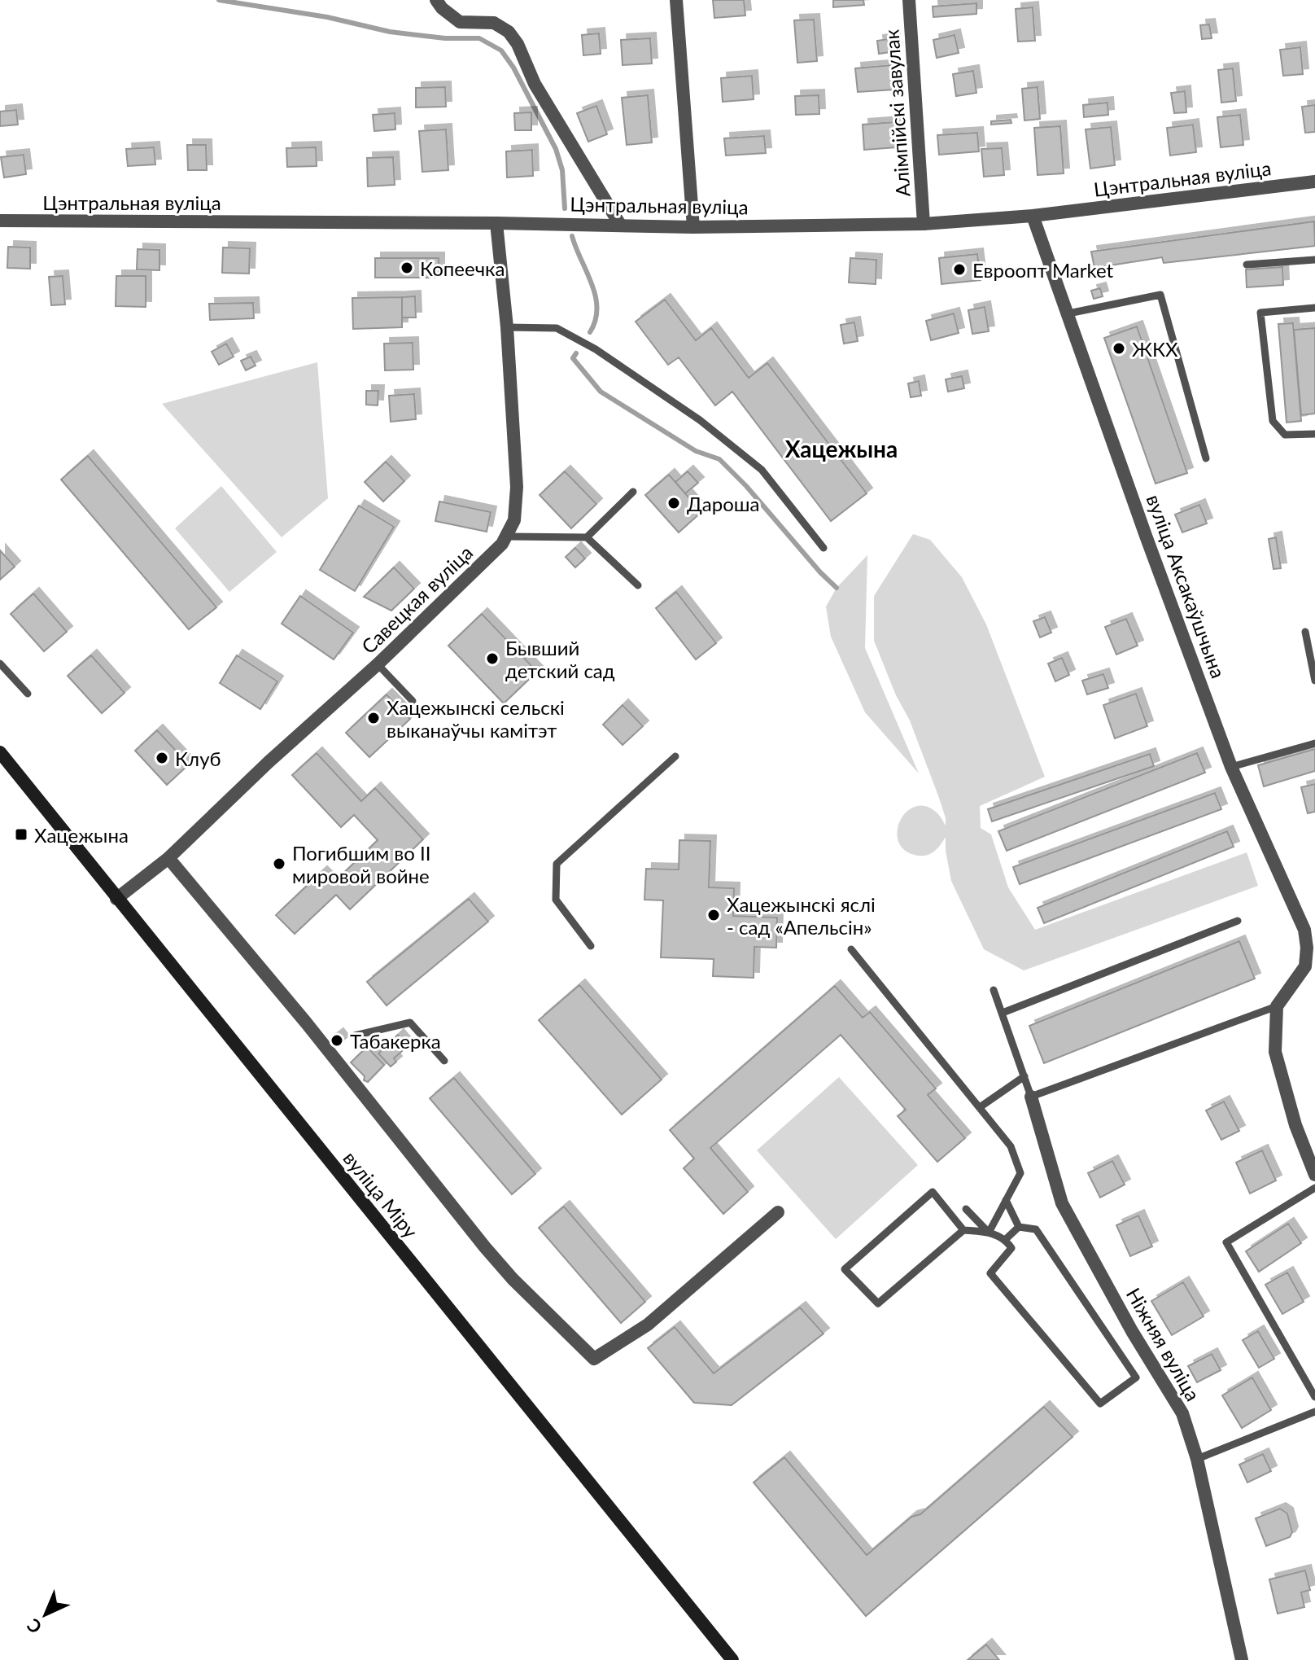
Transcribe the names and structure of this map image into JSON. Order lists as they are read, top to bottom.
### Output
{
  "streets": {
    "main road": ["вуліца Міру"],
    "street": [
      "Алімпійскі завулак",
      "Цэнтральная вуліца",
      "вуліца Аксакаўшчына",
      "Савецкая вуліца",
      "Ніжняя вуліца"
    ]
  },
  "crossings": [
    ["Алімпійскі завулак", "Цэнтральная вуліца"],
    ["Цэнтральная вуліца", "вуліца Аксакаўшчына"],
    ["Цэнтральная вуліца", "Савецкая вуліца"],
    ["Савецкая вуліца", "вуліца Міру"]
  ],
  "districts": ["Хацежына"],
  "places": {
    "other": [
      "Копеечка",
      "Евроопт Market",
      "ЖКХ",
      "Дароша",
      "Бывший детский сад",
      "Хацежынскі сельскі выканаўчы камітэт",
      "Клуб",
      "Погибшим во II мировой войне",
      "Хацежынскі яслі - сад «Апельсін»",
      "Табакерка"
    ],
    "transit": ["Хацежына"]
  },
  "north": "bottom left"
}
